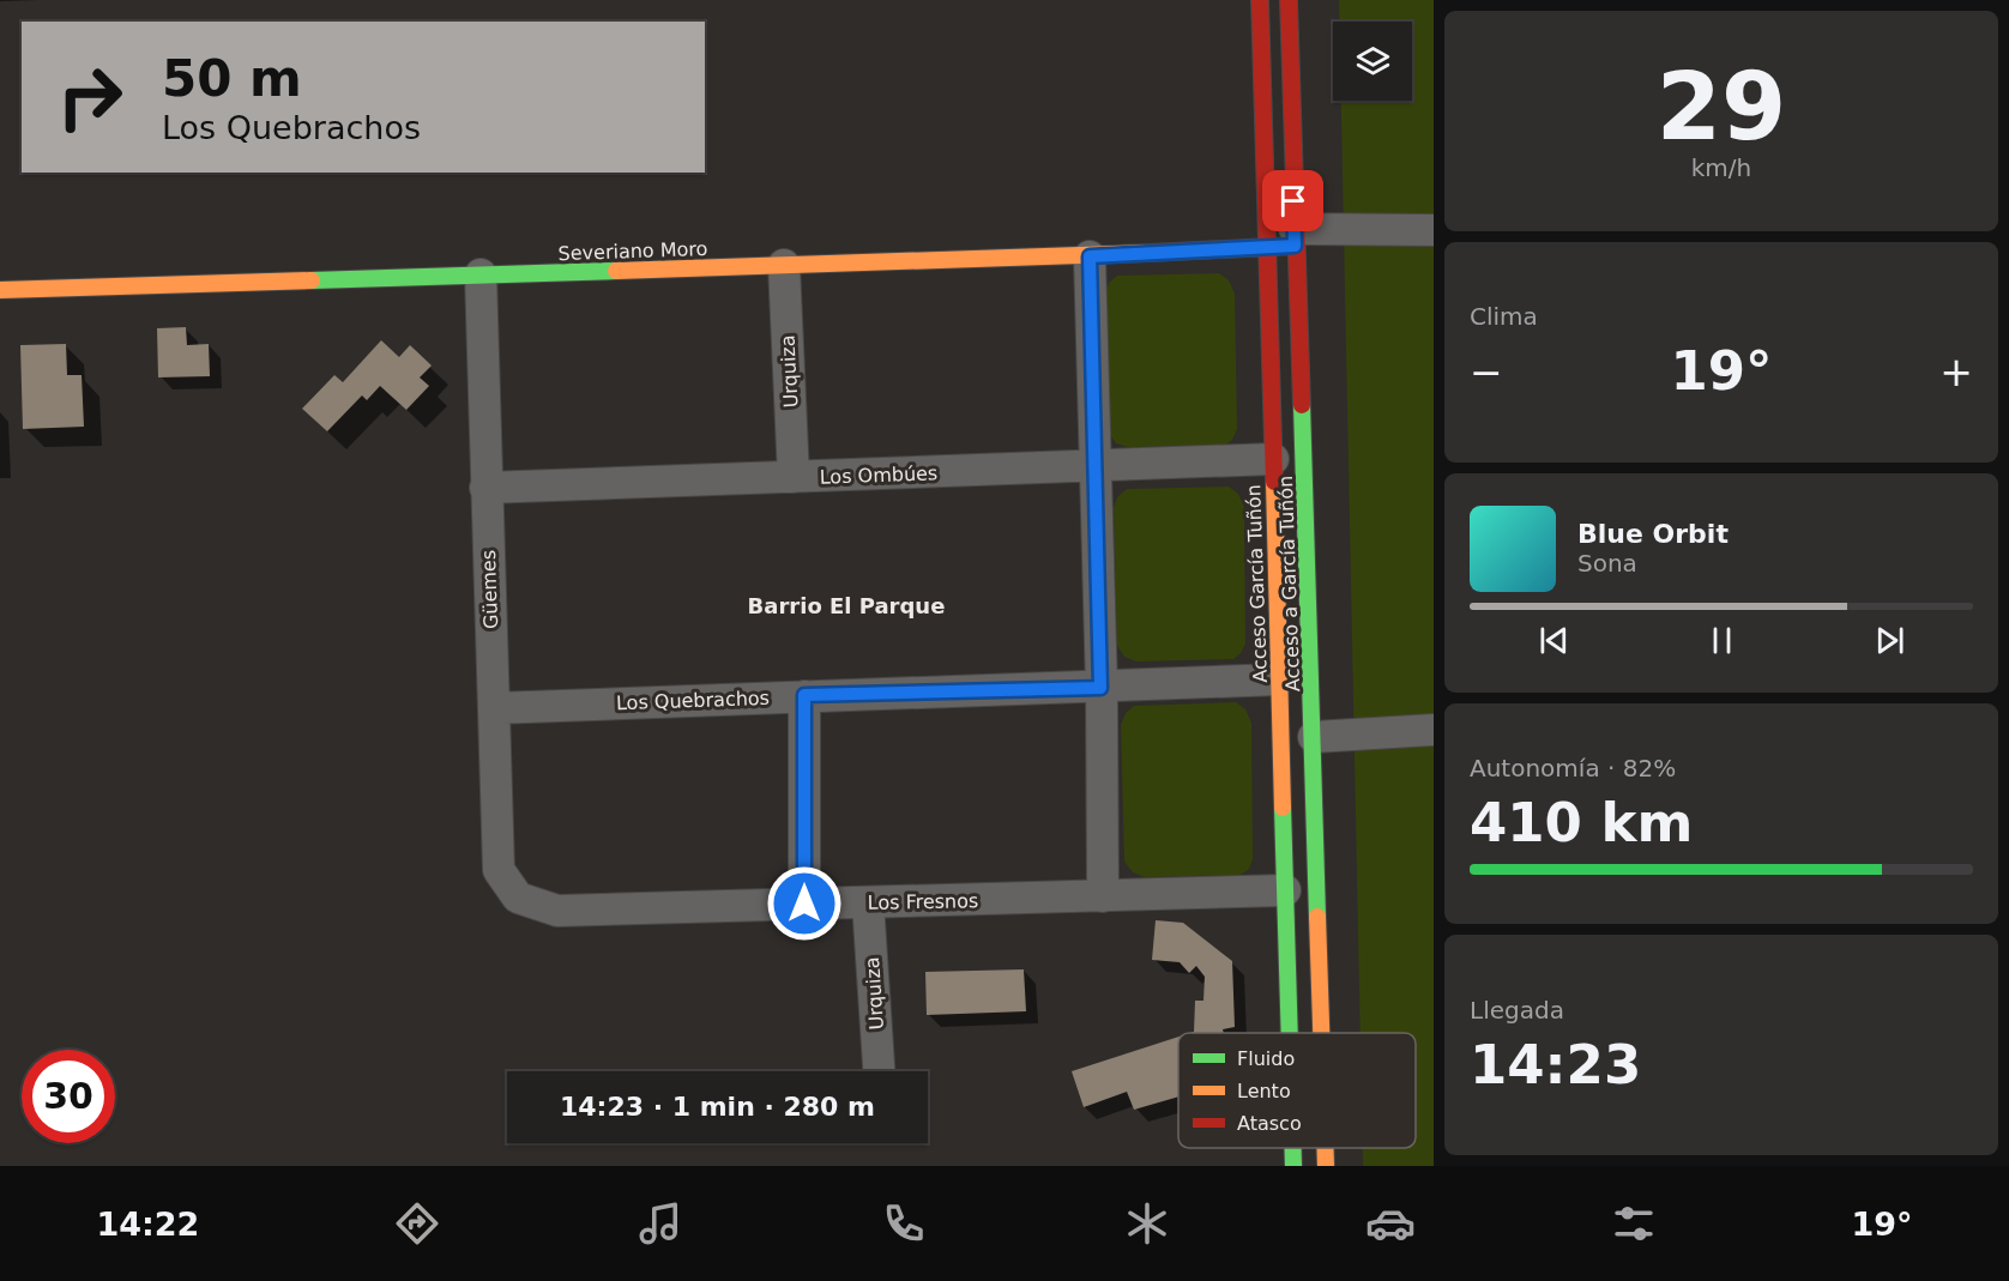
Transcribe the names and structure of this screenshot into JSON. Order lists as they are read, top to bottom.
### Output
{
  "streets": {
    "main road": ["Severiano Moro", "Acceso García Tuñón", "Acceso a García Tuñón"],
    "street": [
      "Urquiza",
      "Los Ombúes",
      "Güemes",
      "Los Quebrachos",
      "Los Fresnos"
    ]
  },
  "crossings": [
    ["Severiano Moro", "Urquiza"],
    ["Severiano Moro", "Acceso García Tuñón"],
    ["Severiano Moro", "Acceso a García Tuñón"],
    ["Severiano Moro", "Güemes"],
    ["Urquiza", "Los Ombúes"],
    ["Urquiza", "Los Fresnos"],
    ["Los Ombúes", "Acceso García Tuñón"],
    ["Los Ombúes", "Güemes"],
    ["Acceso García Tuñón", "Los Quebrachos"],
    ["Acceso García Tuñón", "Los Fresnos"],
    ["Güemes", "Los Quebrachos"],
    ["Güemes", "Los Fresnos"]
  ],
  "districts": ["Barrio El Parque"],
  "legend": ["Fluido", "Lento", "Atasco"],
  "page": {
    "tile": [
      ["29", "km/h"],
      "Clima",
      ["Autonomía · 82%", "410 km"],
      ["Llegada", "14:23"]
    ],
    "turn": ["50 m", "Los Quebrachos"],
    "heat": ["−", "19°", "+"],
    "song": ["Blue Orbit", "Sona"],
    "limit": "30",
    "trip": "14:23 · 1 min · 280 m",
    "tabs": ["14:22", "19°"]
  }
}
